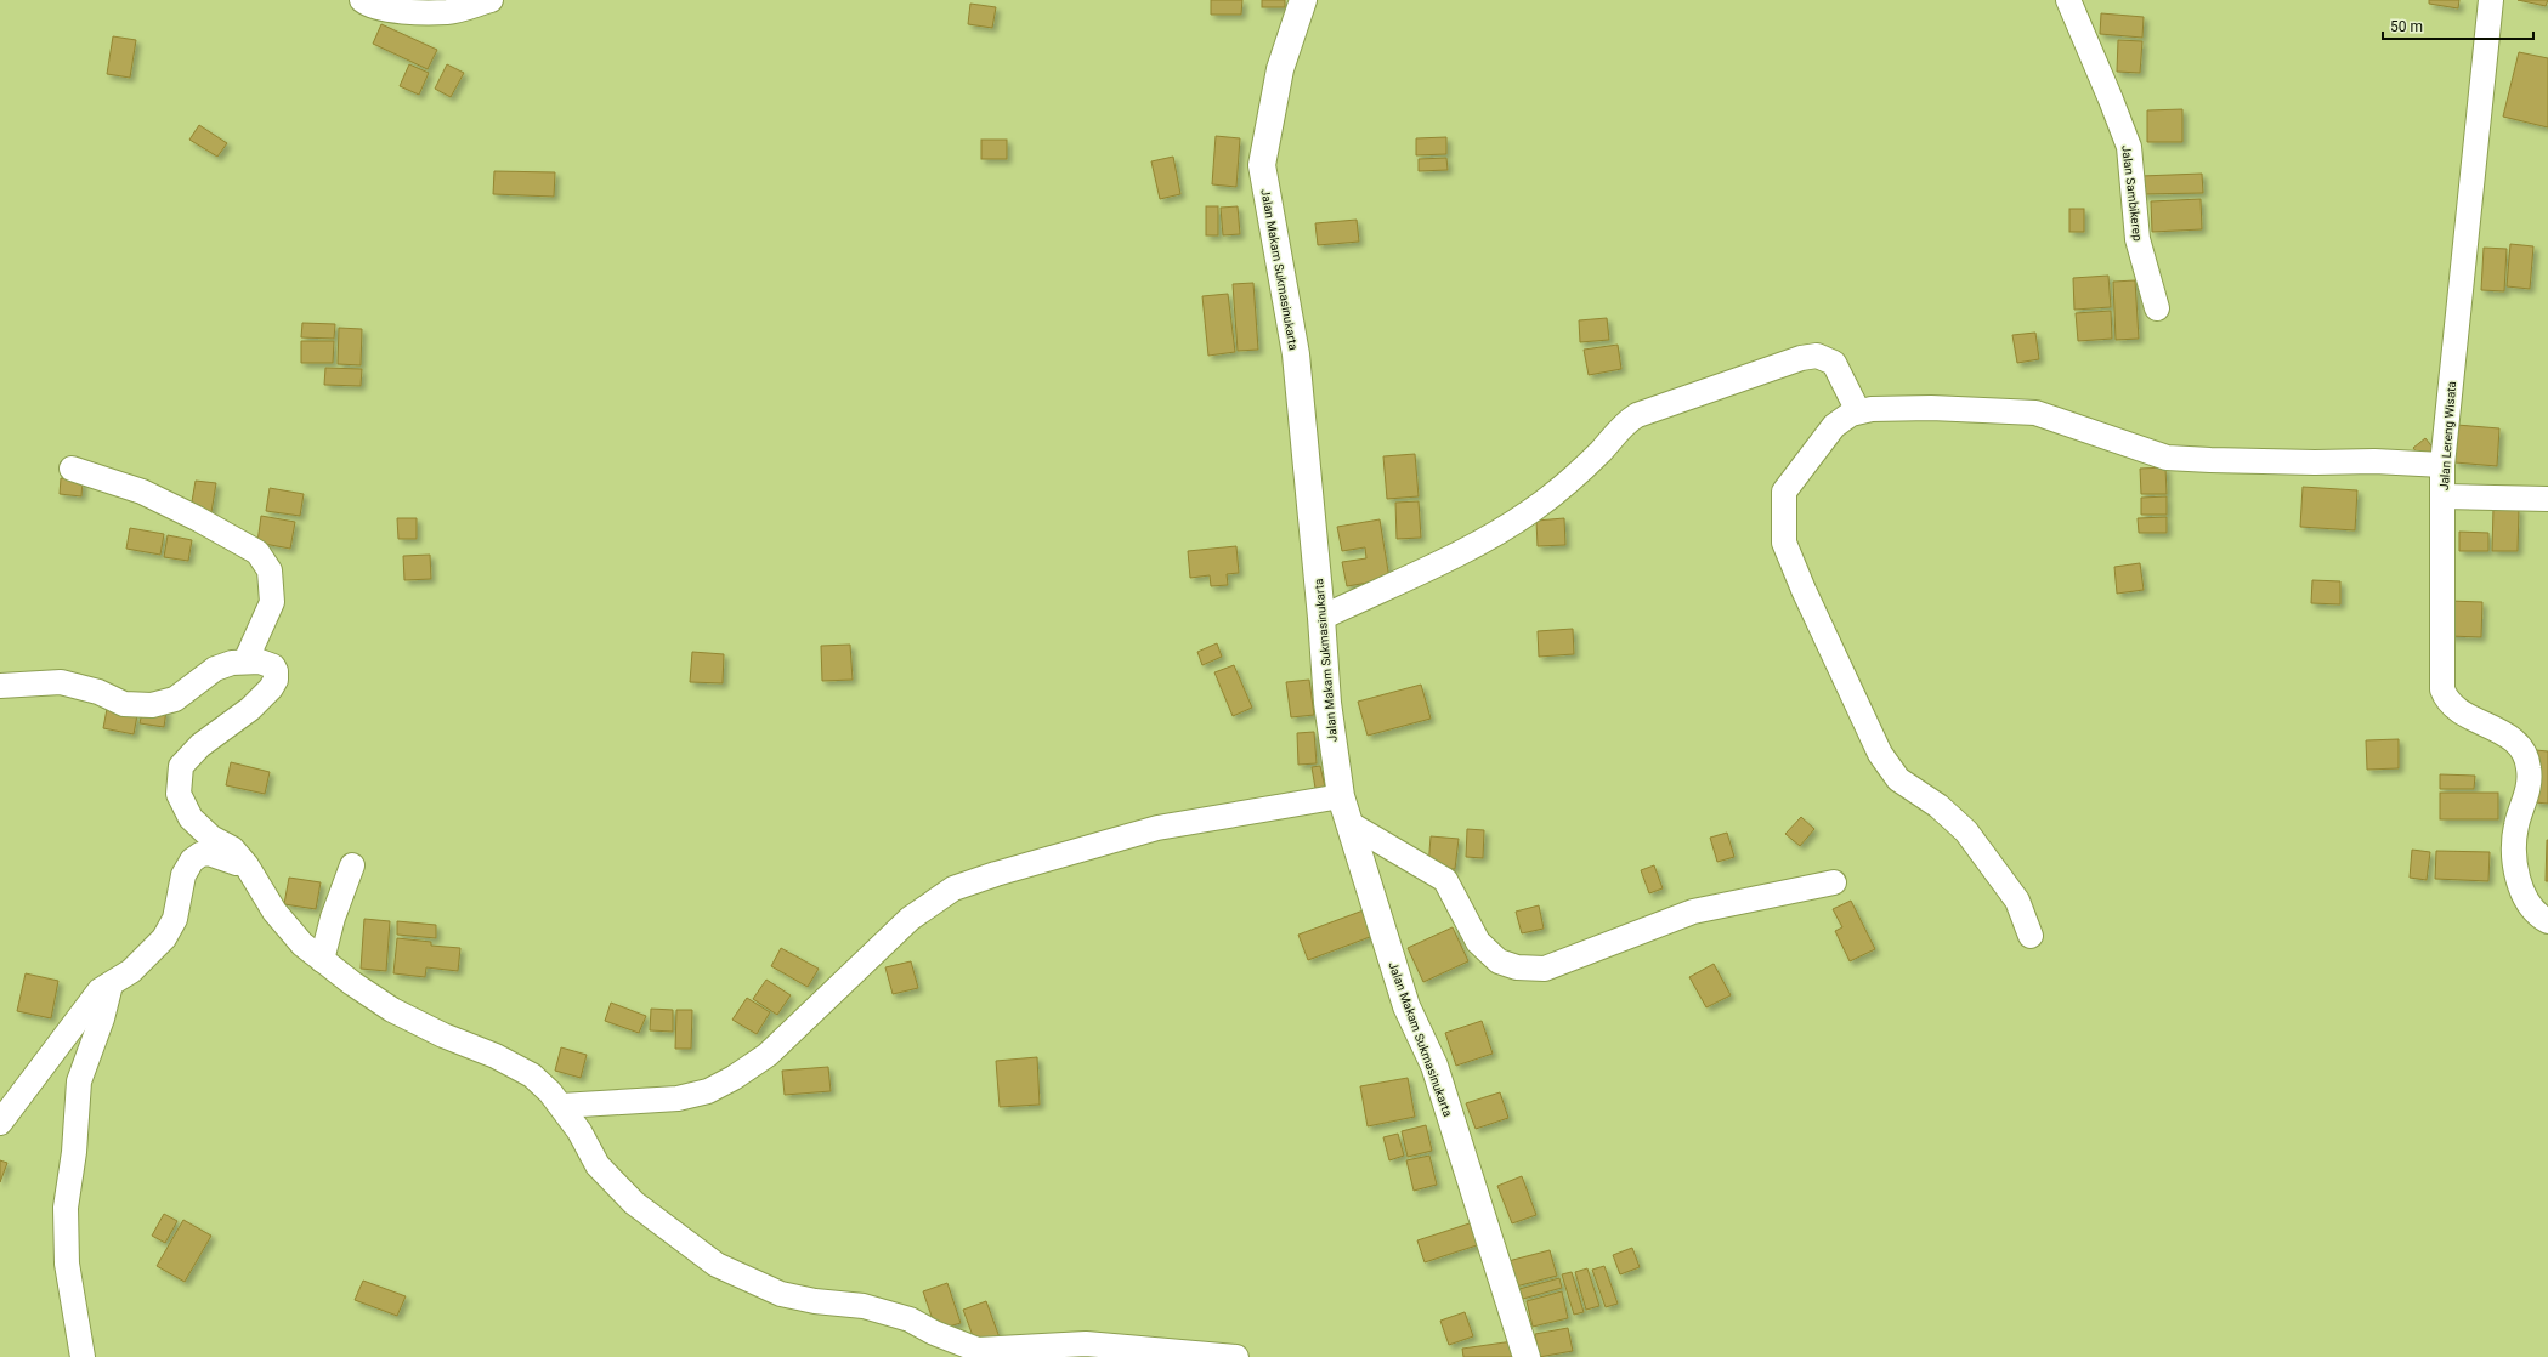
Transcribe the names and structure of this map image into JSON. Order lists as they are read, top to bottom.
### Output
{
  "streets": {
    "street": ["Jalan Sambikerep", "Jalan Makam Sukmasinukarta", "Jalan Lereng Wisata"]
  },
  "scale_bar": "50 m"
}
